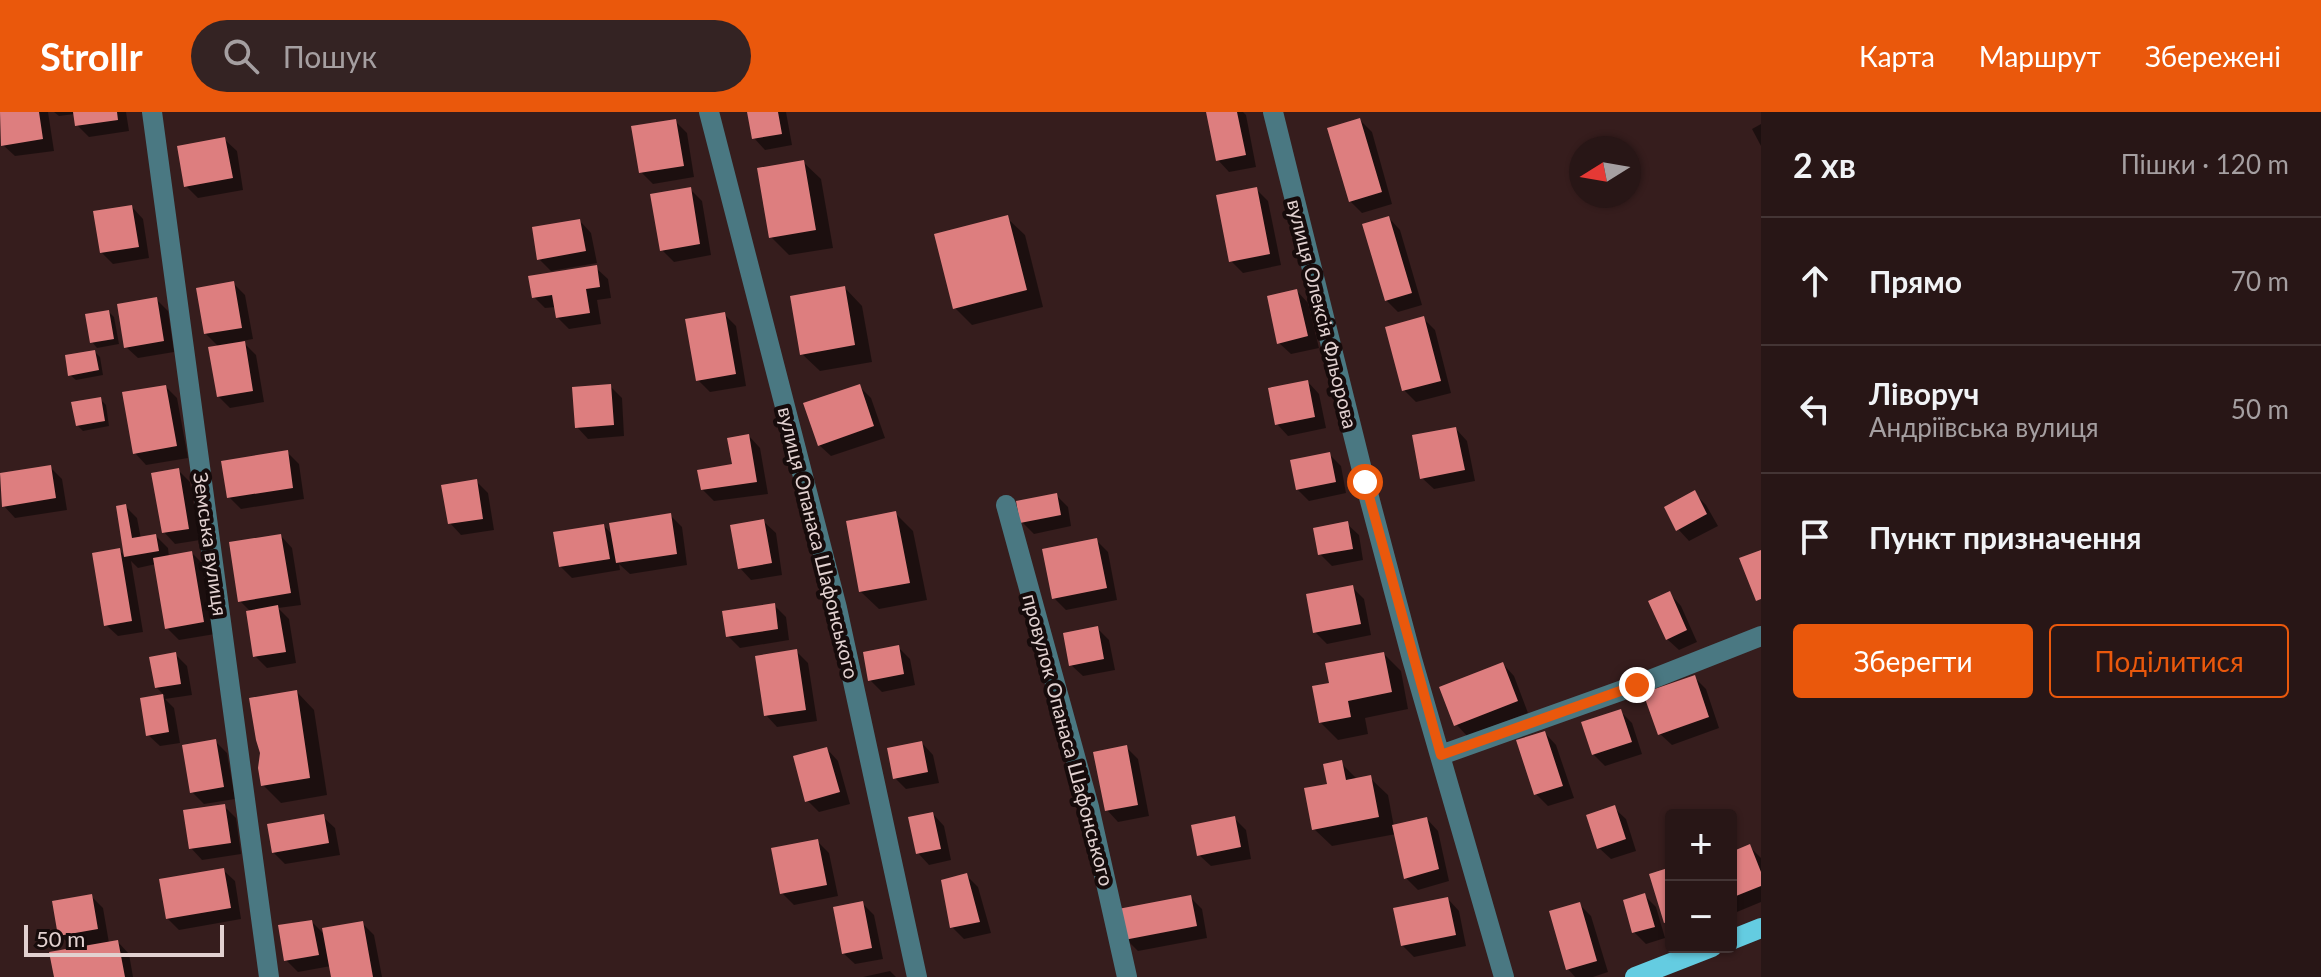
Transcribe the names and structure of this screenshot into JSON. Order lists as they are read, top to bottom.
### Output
{
  "streets": {
    "street": [
      "вулиця Олексія Фльорова",
      "вулиця Опанаса Шафонського",
      "Земська вулиця",
      "провулок Опанаса Шафонського"
    ]
  },
  "scale_bar": "50 m",
  "north": "left",
  "page": {
    "header": "Strollr",
    "search": "Пошук",
    "nav": ["Карта", "Маршрут", "Збережені"],
    "heading": ["2 хв", "Пішки · 120 m"],
    "list": [
      ["Прямо", "70 m"],
      ["Ліворуч", "Андріївська вулиця", "50 m"],
      "Пункт призначення"
    ],
    "buttons": ["Зберегти", "Поділитися"],
    "map_buttons": ["+", "−"],
    "scale": "50 m"
  }
}
